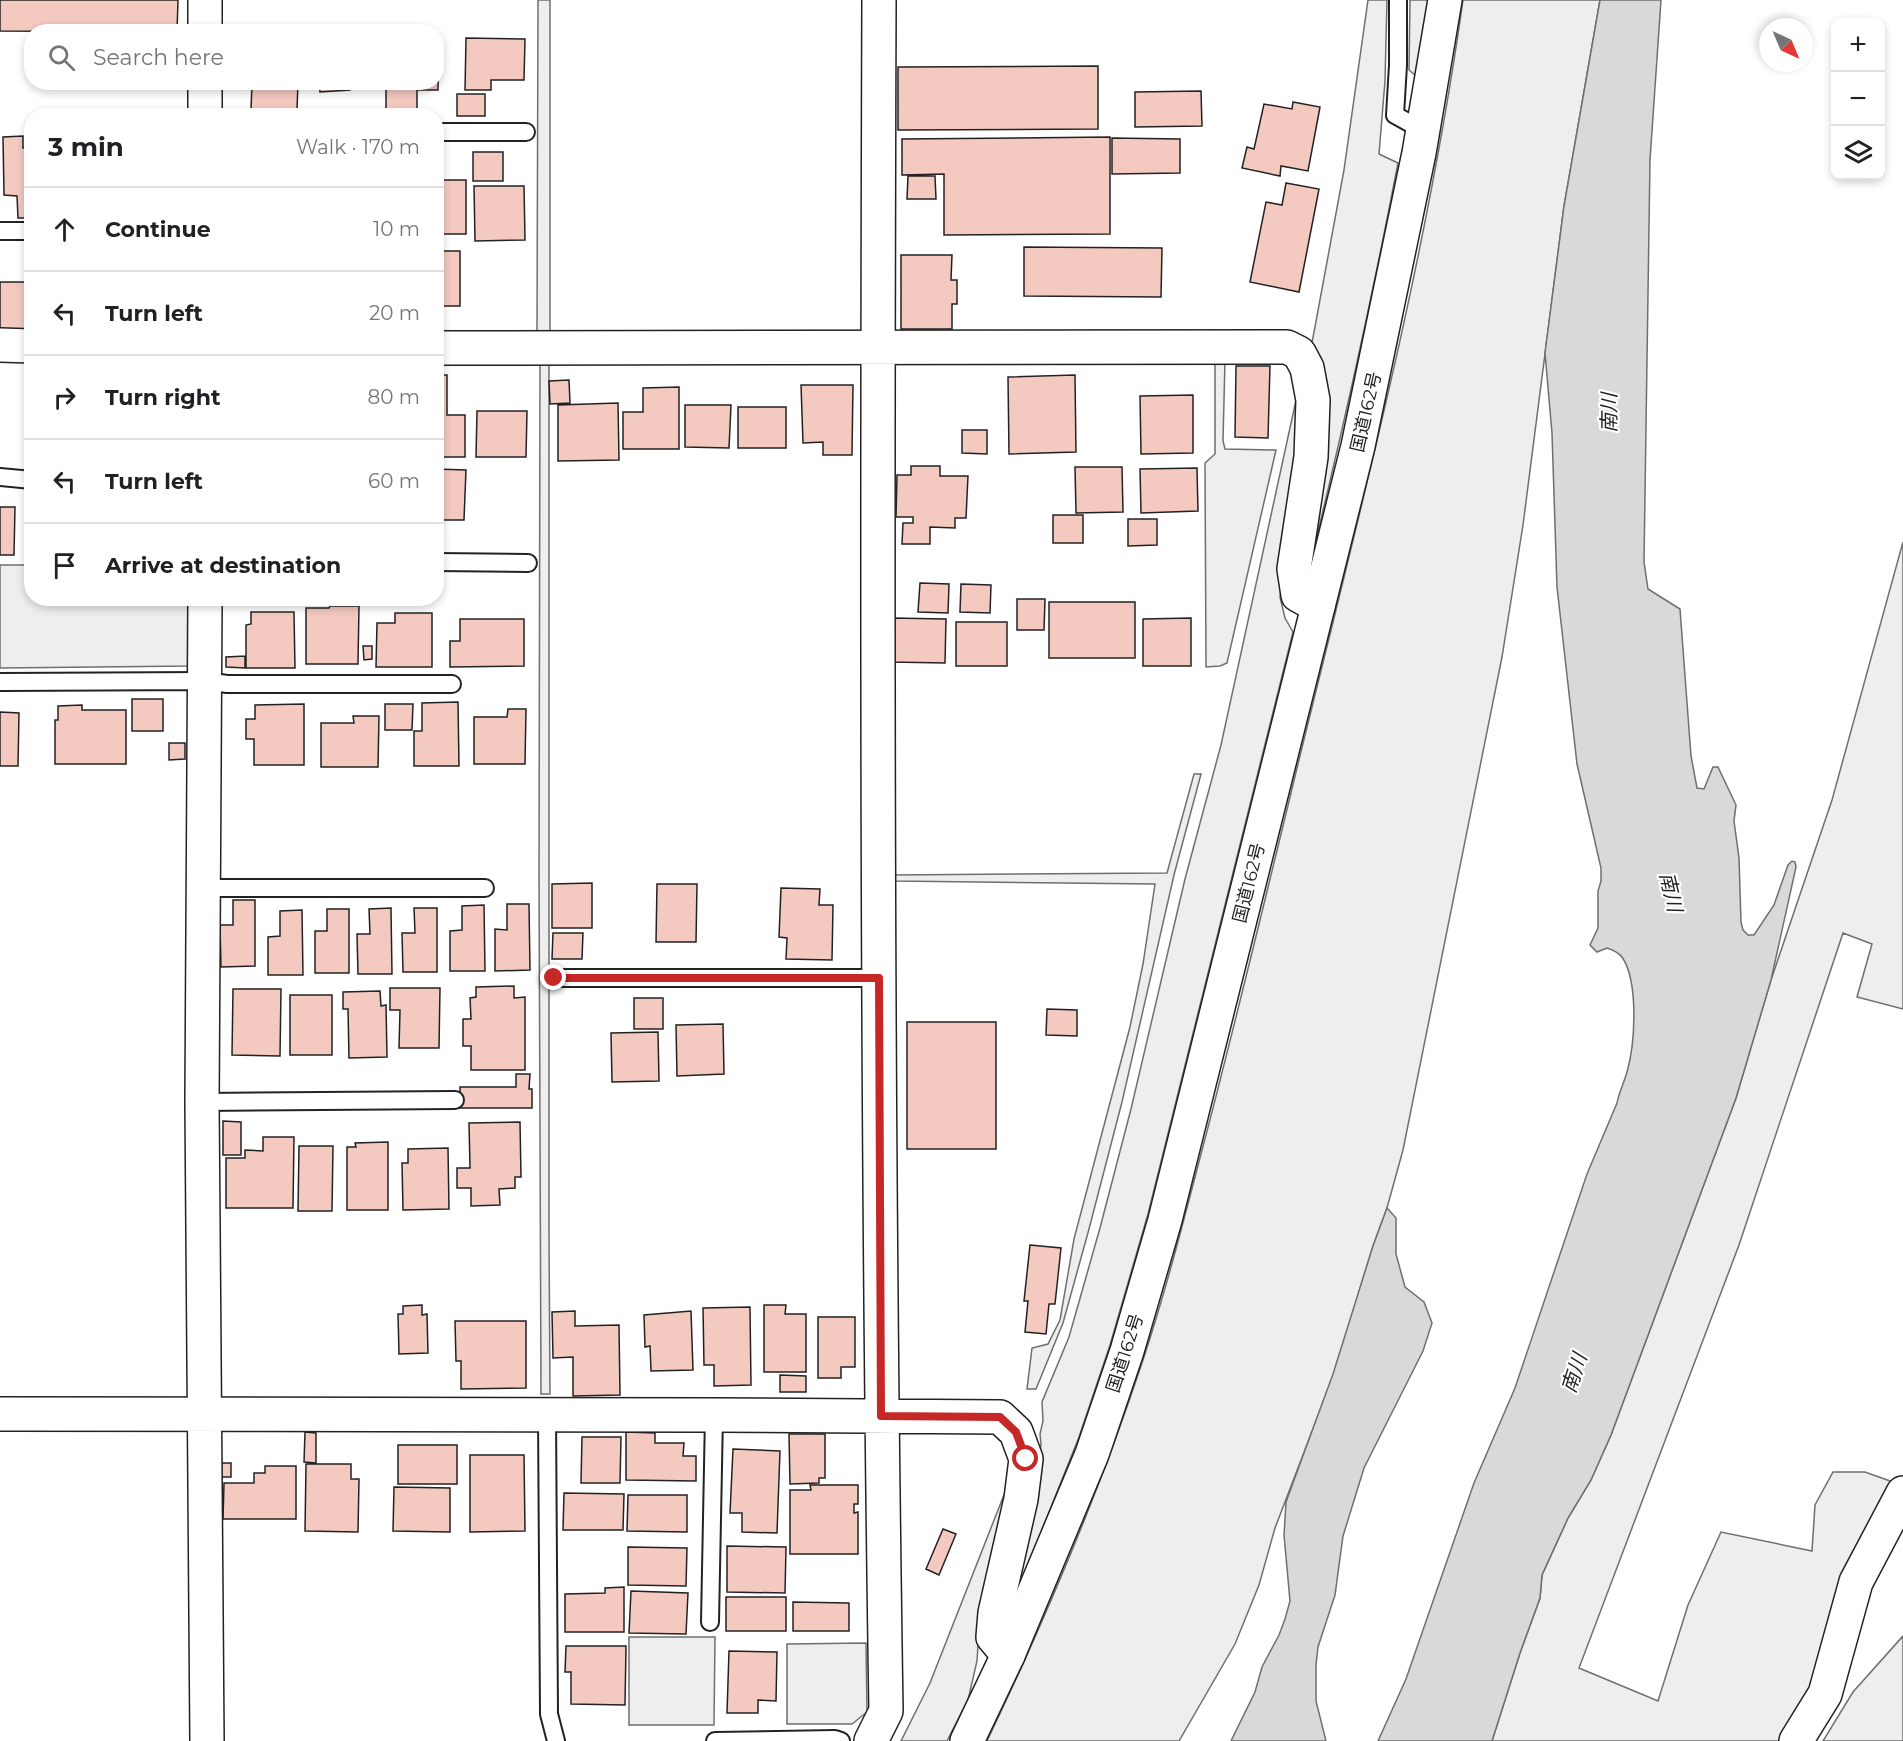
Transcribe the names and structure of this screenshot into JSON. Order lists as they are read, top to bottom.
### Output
{
  "streets": {
    "main road": ["国道162号"]
  },
  "water": ["南川"],
  "north": "bottom right",
  "page": {
    "map_buttons": ["+", "−"],
    "search": "Search here",
    "heading": ["3 min", "Walk · 170 m"],
    "list": [
      ["Continue", "10 m"],
      ["Turn left", "20 m"],
      ["Turn right", "80 m"],
      ["Turn left", "60 m"],
      "Arrive at destination"
    ]
  }
}
